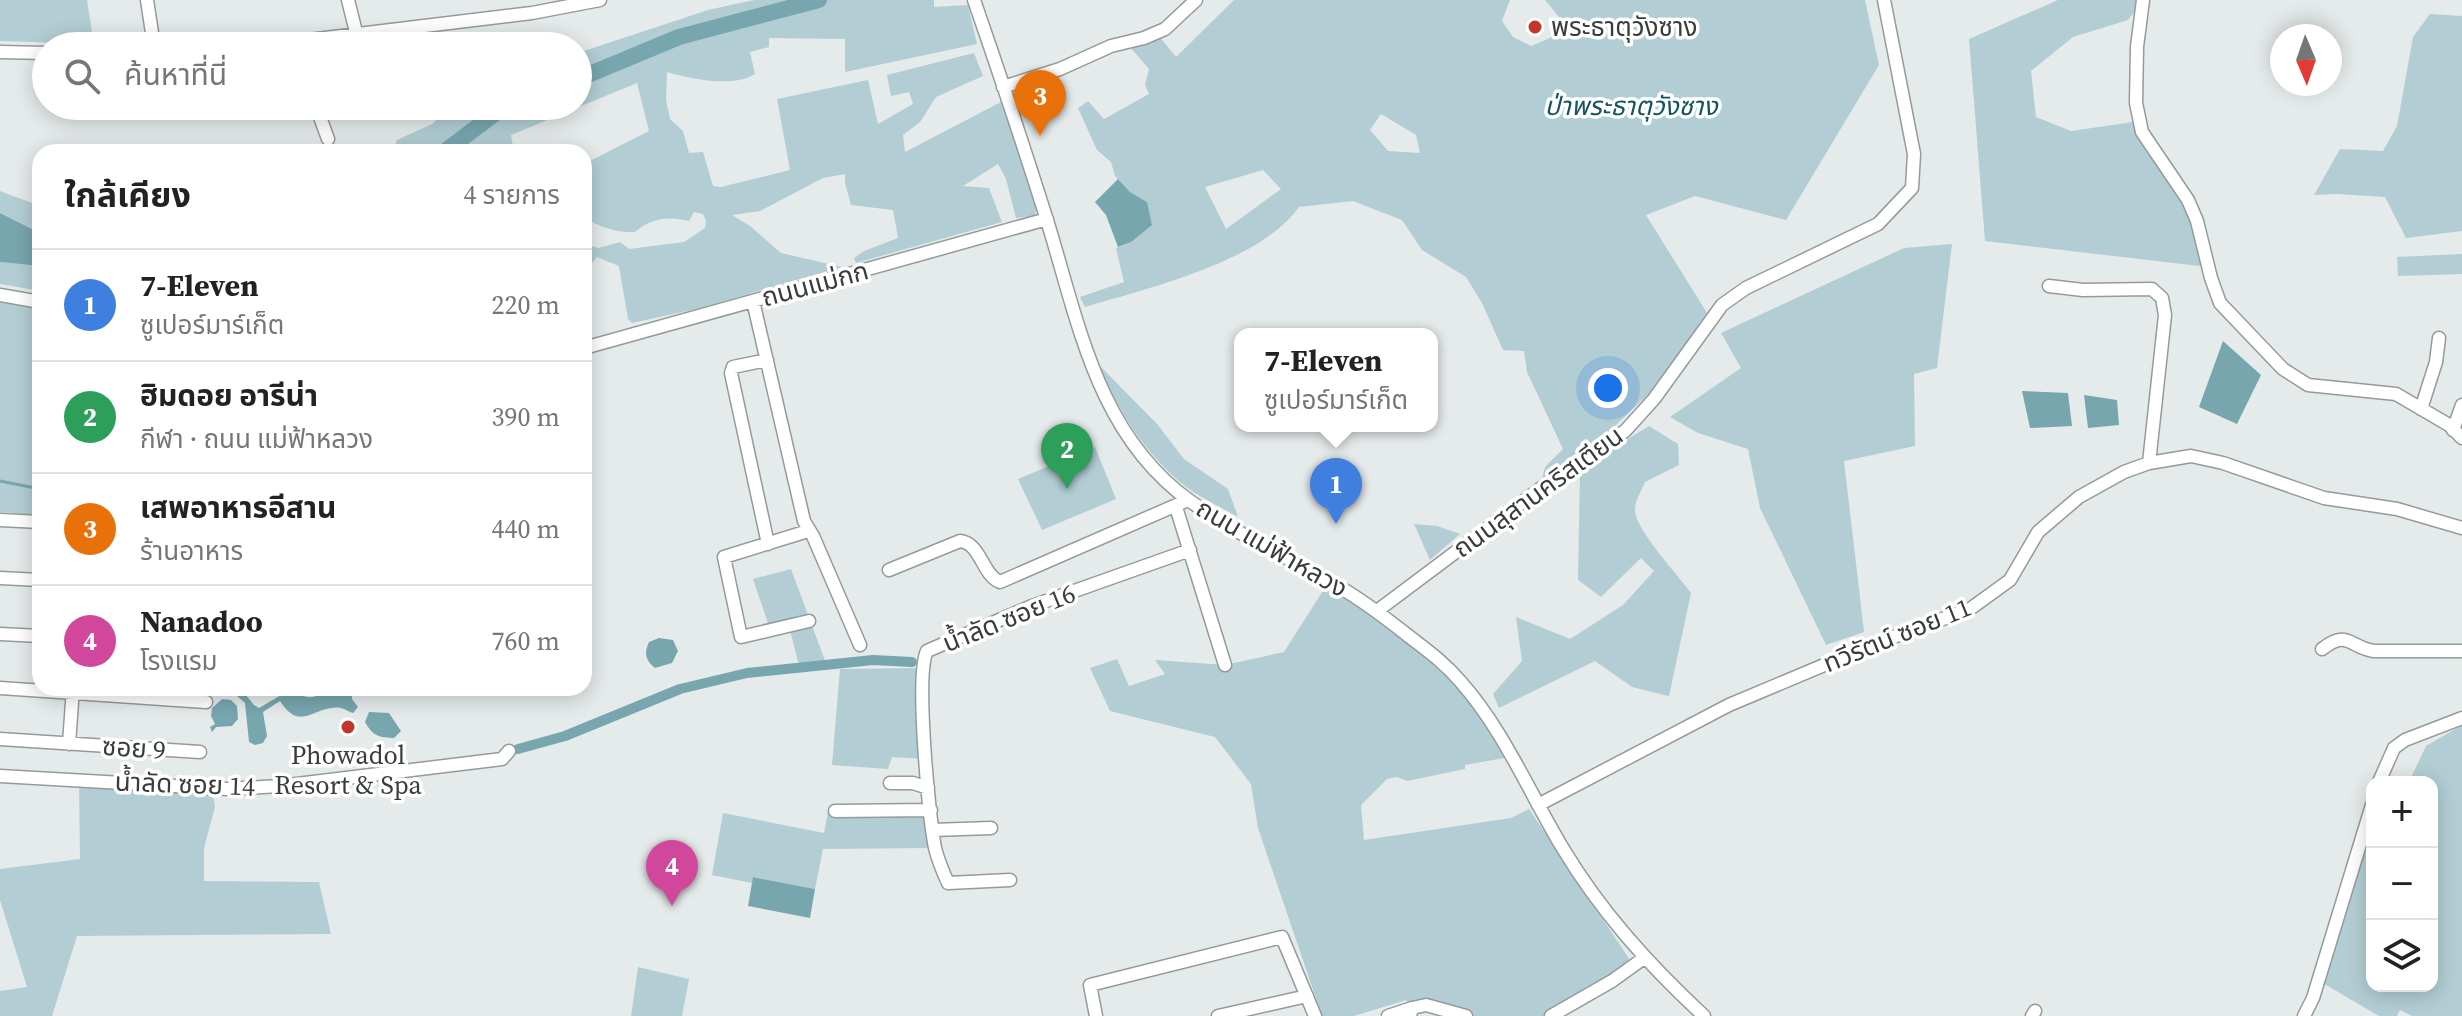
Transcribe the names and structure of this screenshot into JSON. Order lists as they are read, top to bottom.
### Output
{
  "streets": {
    "street": [
      "ถนนแม่กก",
      "ถนนสุสานคริสเตียน",
      "ถนน แม่ฟ้าหลวง",
      "น้ำลัด ซอย 16",
      "ทวีรัตน์ ซอย 11",
      "ซอย 9",
      "น้ำลัด ซอย 14"
    ]
  },
  "crossings": [
    ["ถนนแม่กก", "ถนน แม่ฟ้าหลวง"],
    ["ถนนสุสานคริสเตียน", "ถนน แม่ฟ้าหลวง"],
    ["ถนน แม่ฟ้าหลวง", "ทวีรัตน์ ซอย 11"]
  ],
  "parks": ["ป่าพระธาตุวังซาง"],
  "places": ["พระธาตุวังซาง", "Phowadol Resort & Spa"],
  "north": "bottom",
  "page": {
    "search": "ค้นหาที่นี่",
    "pins": [
      "3",
      "2",
      "1",
      "4"
    ],
    "heading": ["ใกล้เคียง", "4 รายการ"],
    "list": [
      {
        "mark": "1",
        "name": "7-Eleven",
        "note": "ซูเปอร์มาร์เก็ต",
        "value": "220 m"
      },
      {
        "mark": "2",
        "name": "ฮิมดอย อารีน่า",
        "note": "กีฬา · ถนน แม่ฟ้าหลวง",
        "value": "390 m"
      },
      {
        "mark": "3",
        "name": "เสพอาหารอีสาน",
        "note": "ร้านอาหาร",
        "value": "440 m"
      },
      {
        "mark": "4",
        "name": "Nanadoo",
        "note": "โรงแรม",
        "value": "760 m"
      }
    ],
    "popup": ["7-Eleven", "ซูเปอร์มาร์เก็ต"],
    "map_buttons": ["+", "−"]
  }
}
